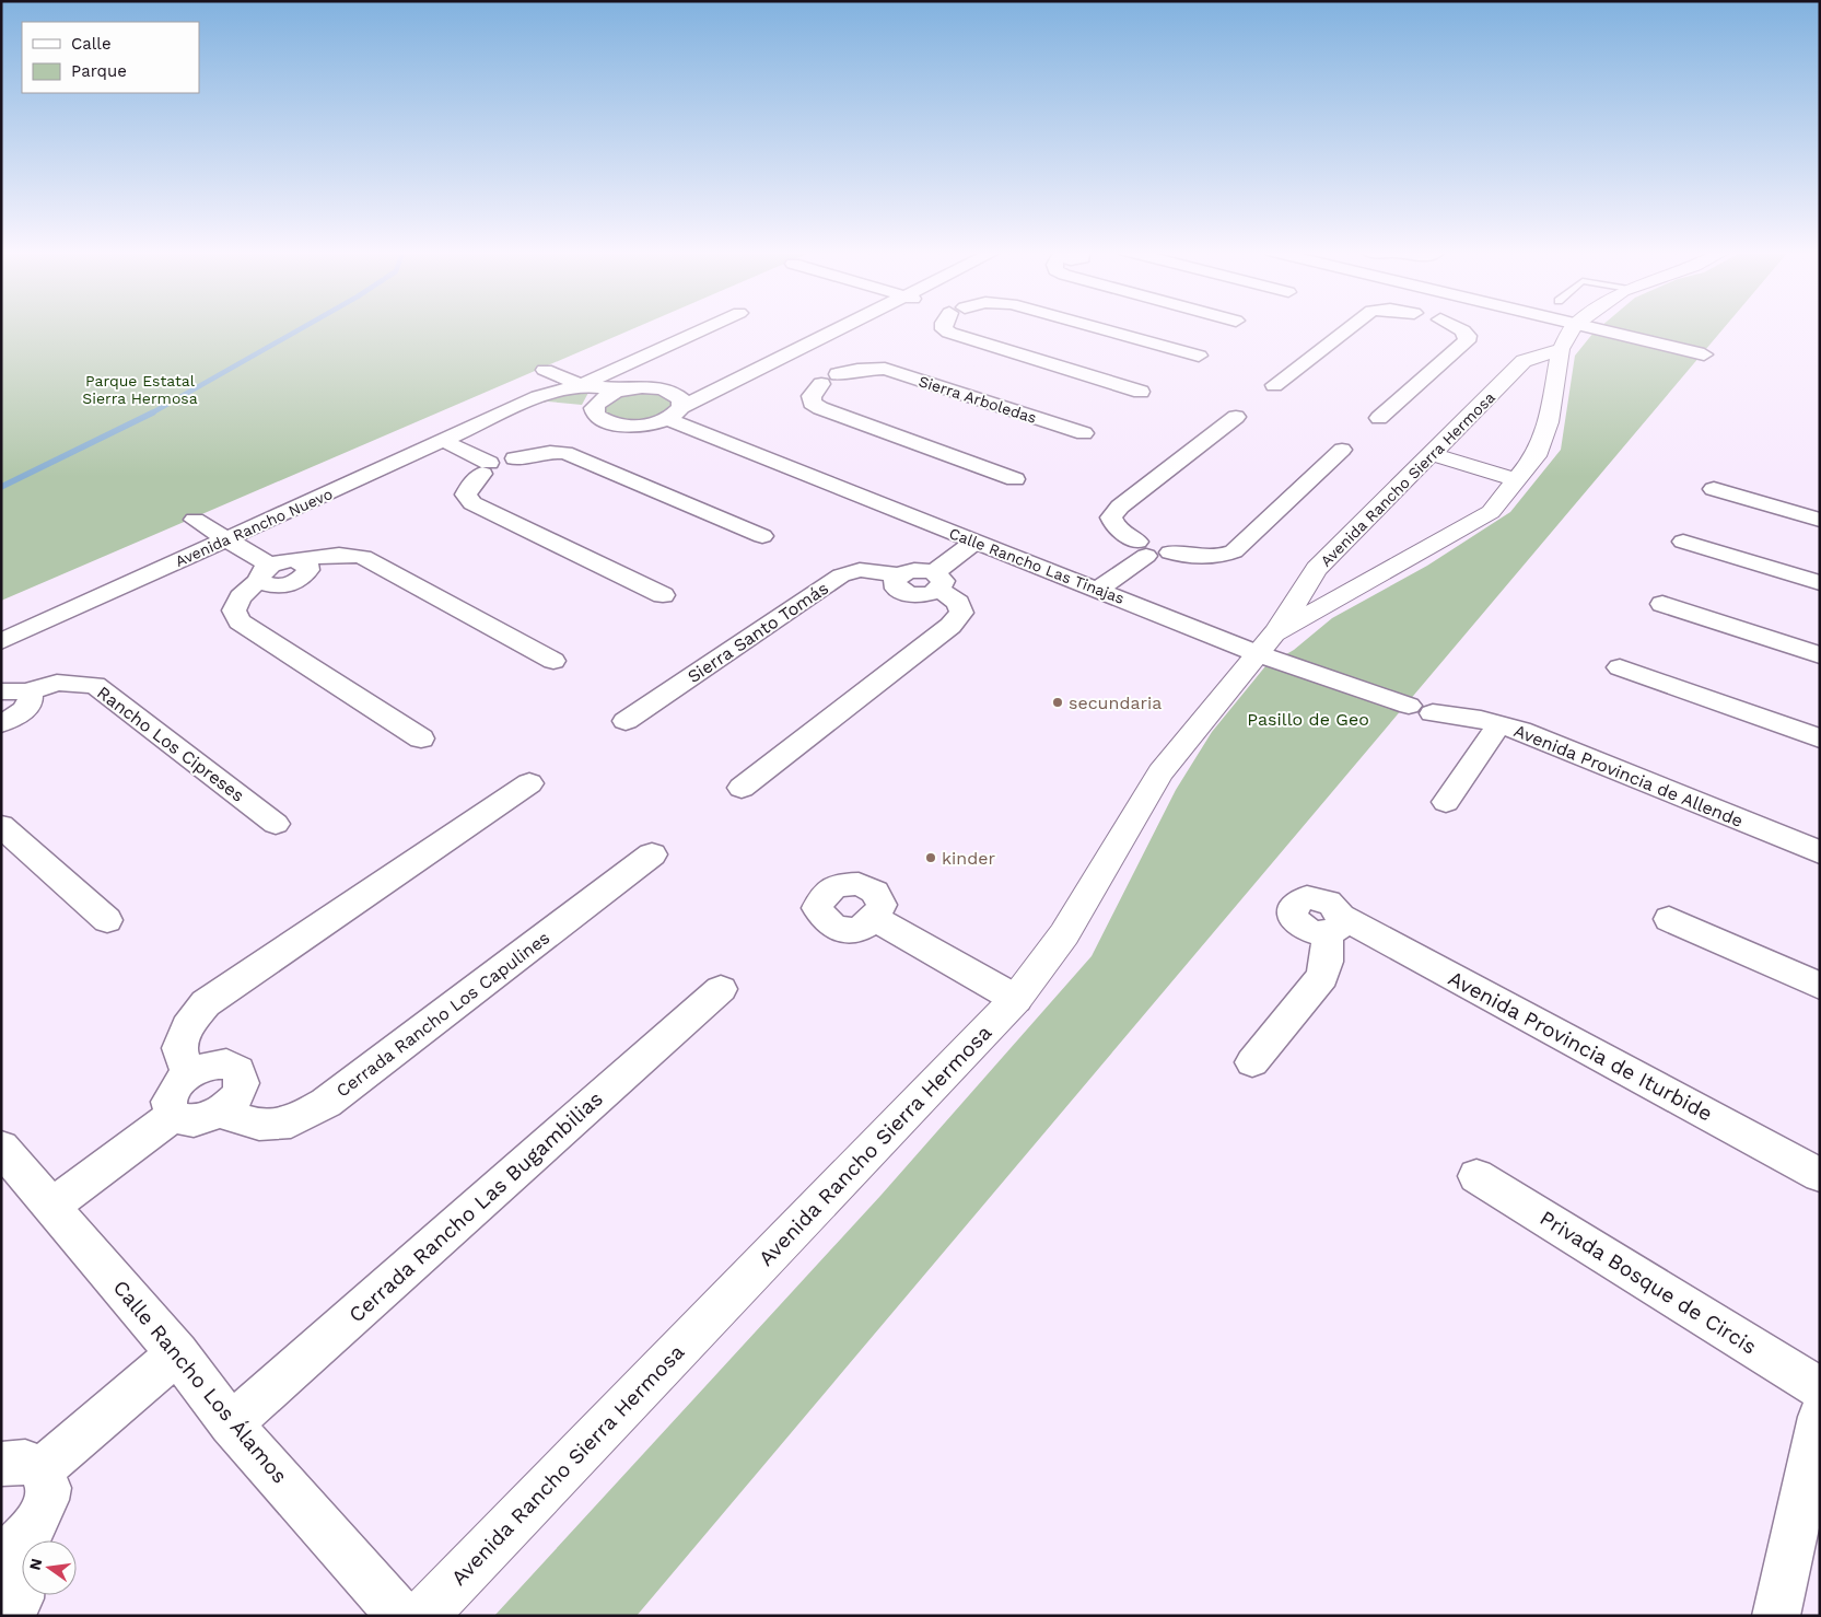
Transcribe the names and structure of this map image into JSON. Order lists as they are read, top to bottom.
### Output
{
  "streets": {
    "street": [
      "Sierra Arboledas",
      "Avenida Rancho Sierra Hermosa",
      "Avenida Rancho Nuevo",
      "Calle Rancho Las Tinajas",
      "Sierra Santo Tomás",
      "Rancho Los Cipreses",
      "Avenida Provincia de Allende",
      "Cerrada Rancho Los Capulines",
      "Avenida Provincia de Iturbide",
      "Cerrada Rancho Las Bugambilias",
      "Privada Bosque de Circis",
      "Calle Rancho Los Álamos"
    ]
  },
  "crossings": [
    ["Avenida Rancho Sierra Hermosa", "Calle Rancho Las Tinajas"],
    ["Calle Rancho Las Tinajas", "Sierra Santo Tomás"],
    ["Calle Rancho Las Tinajas", "Avenida Provincia de Allende"],
    ["Cerrada Rancho Las Bugambilias", "Calle Rancho Los Álamos"]
  ],
  "parks": ["Parque Estatal Sierra Hermosa", "Pasillo de Geo"],
  "places": ["secundaria", "kinder"],
  "legend": ["Calle", "Parque"],
  "north": "left"
}
